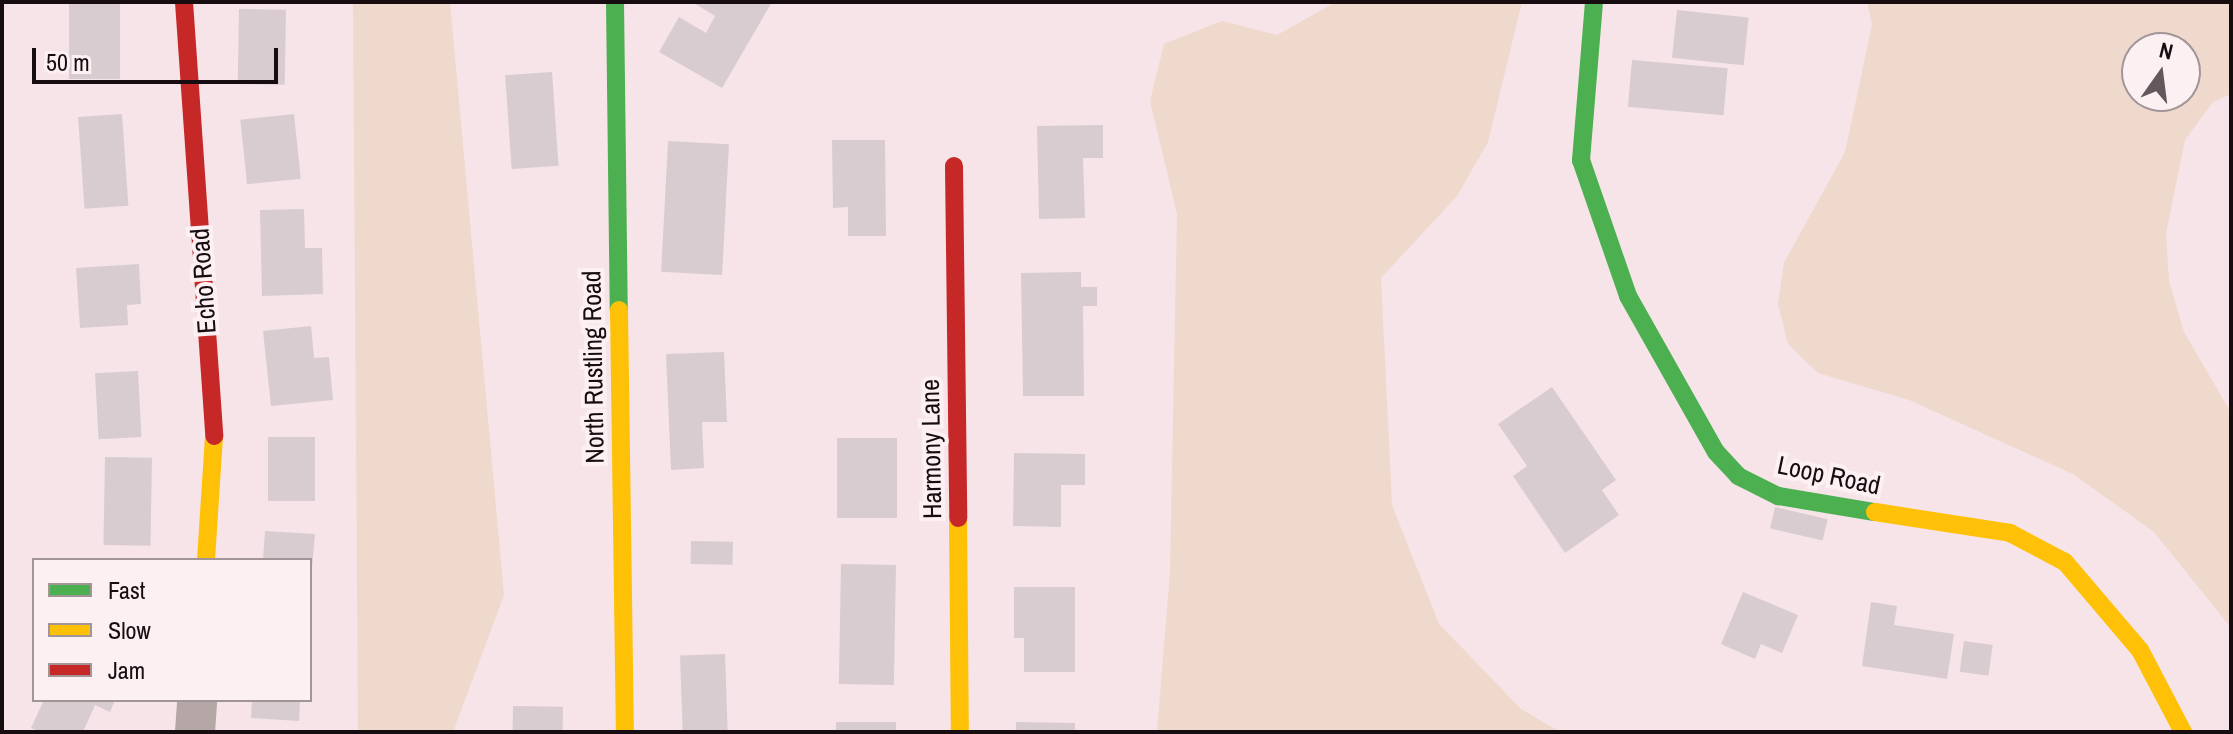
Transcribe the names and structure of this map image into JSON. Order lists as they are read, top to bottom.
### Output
{
  "streets": {
    "street": [
      "Echo Road",
      "North Rustling Road",
      "Harmony Lane",
      "Loop Road"
    ]
  },
  "legend": ["Fast", "Slow", "Jam"],
  "scale_bar": "50 m",
  "north": "top"
}
